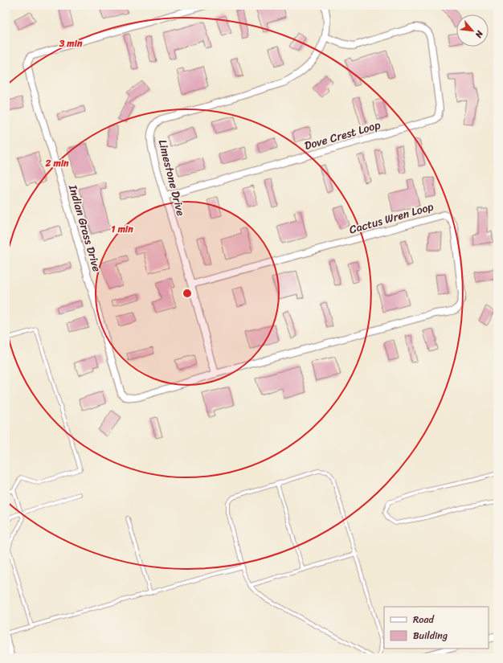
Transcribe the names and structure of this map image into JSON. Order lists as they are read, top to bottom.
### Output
{
  "streets": {
    "street": [
      "Dove Crest Loop",
      "Limestone Drive",
      "Cactus Wren Loop",
      "Indian Grass Drive"
    ]
  },
  "crossings": [
    ["Dove Crest Loop", "Limestone Drive"],
    ["Limestone Drive", "Cactus Wren Loop"],
    ["Limestone Drive", "Indian Grass Drive"],
    ["Cactus Wren Loop", "Indian Grass Drive"]
  ],
  "legend": ["Road", "Building"],
  "north": "bottom right",
  "rings": ["3 min", "2 min", "1 min"]
}
